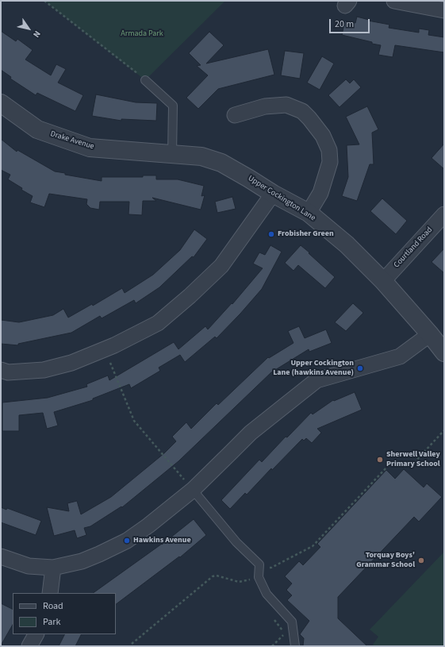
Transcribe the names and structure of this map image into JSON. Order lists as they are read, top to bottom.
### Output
{
  "streets": {
    "street": ["Drake Avenue", "Upper Cockington Lane", "Courtland Road"]
  },
  "crossings": [
    ["Drake Avenue", "Upper Cockington Lane"],
    ["Upper Cockington Lane", "Courtland Road"]
  ],
  "parks": ["Armada Park"],
  "places": [
    "Frobisher Green",
    "Upper Cockington Lane (hawkins Avenue)",
    "Sherwell Valley Primary School",
    "Hawkins Avenue",
    "Torquay Boys' Grammar School"
  ],
  "legend": ["Road", "Park"],
  "scale_bar": "20 m",
  "north": "bottom right"
}
